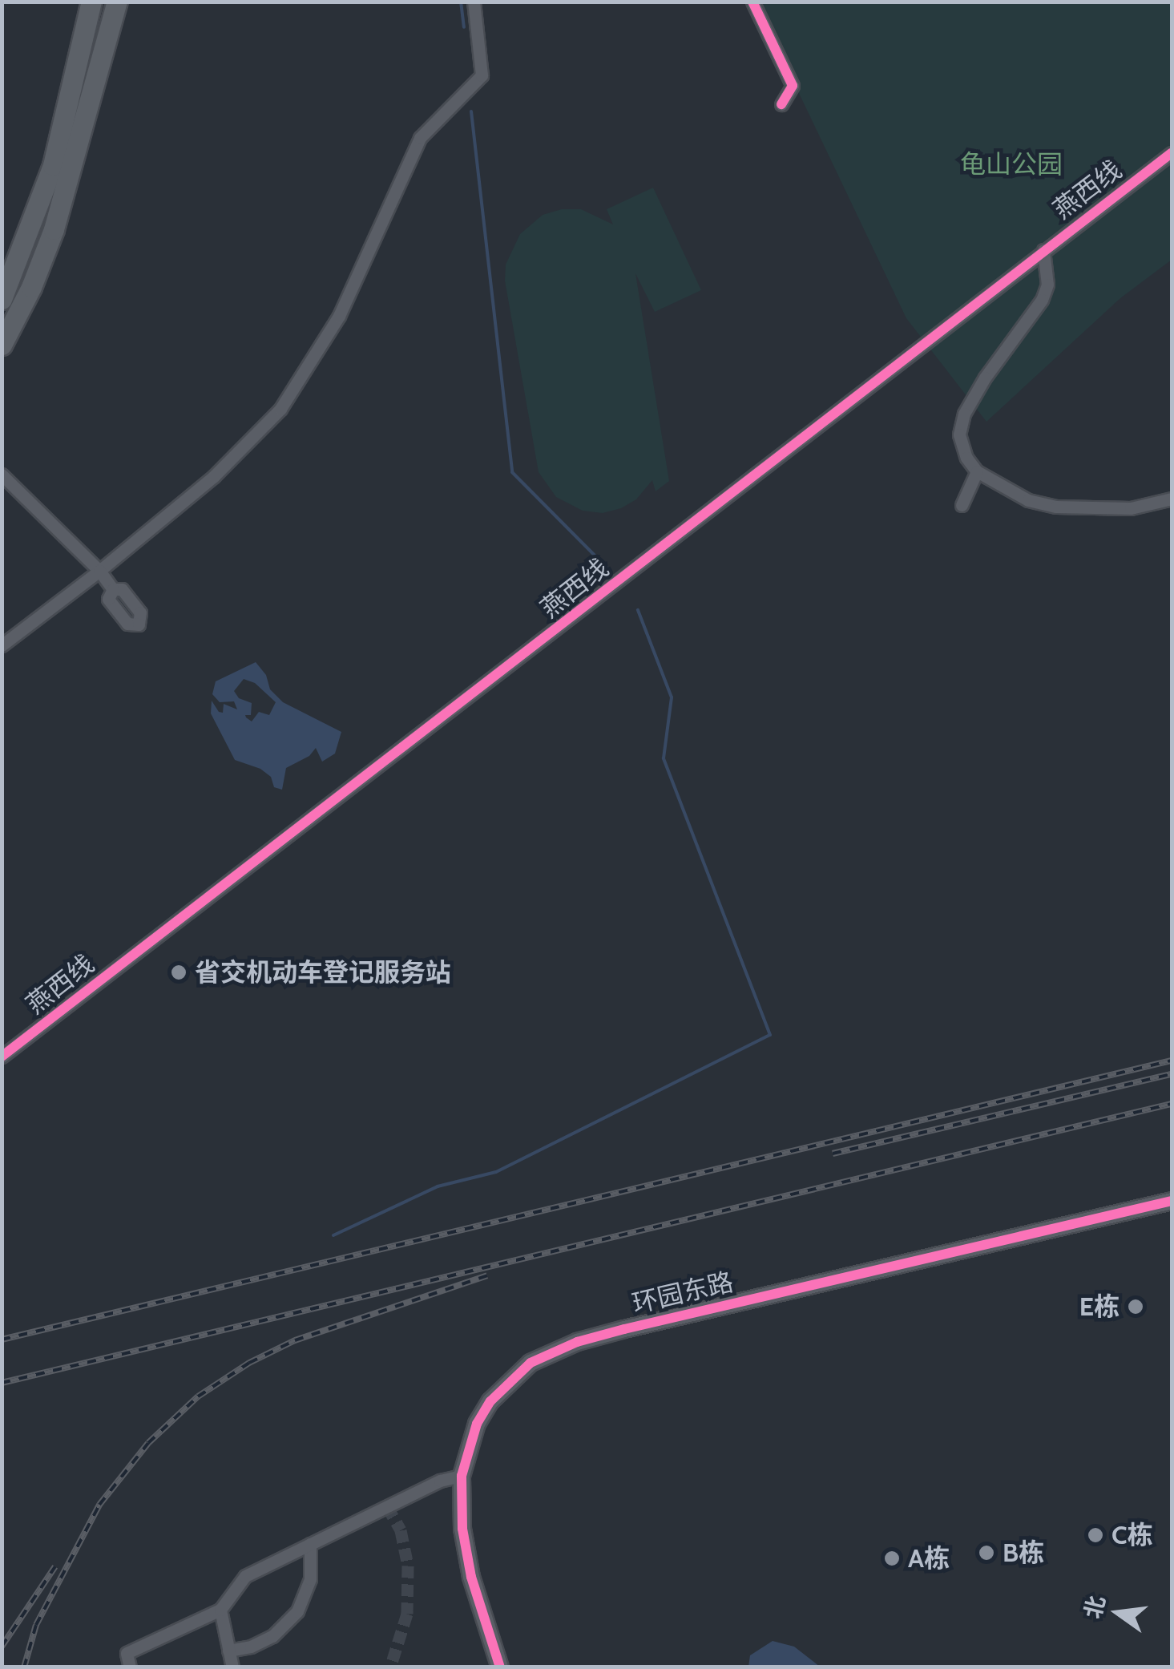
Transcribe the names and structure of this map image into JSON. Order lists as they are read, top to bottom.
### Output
{
  "streets": {
    "street": ["燕西线", "环园东路"]
  },
  "parks": ["龟山公园"],
  "places": [
    "省交机动车登记服务站",
    "E栋",
    "C栋",
    "B栋",
    "A栋"
  ],
  "north": "left"
}
